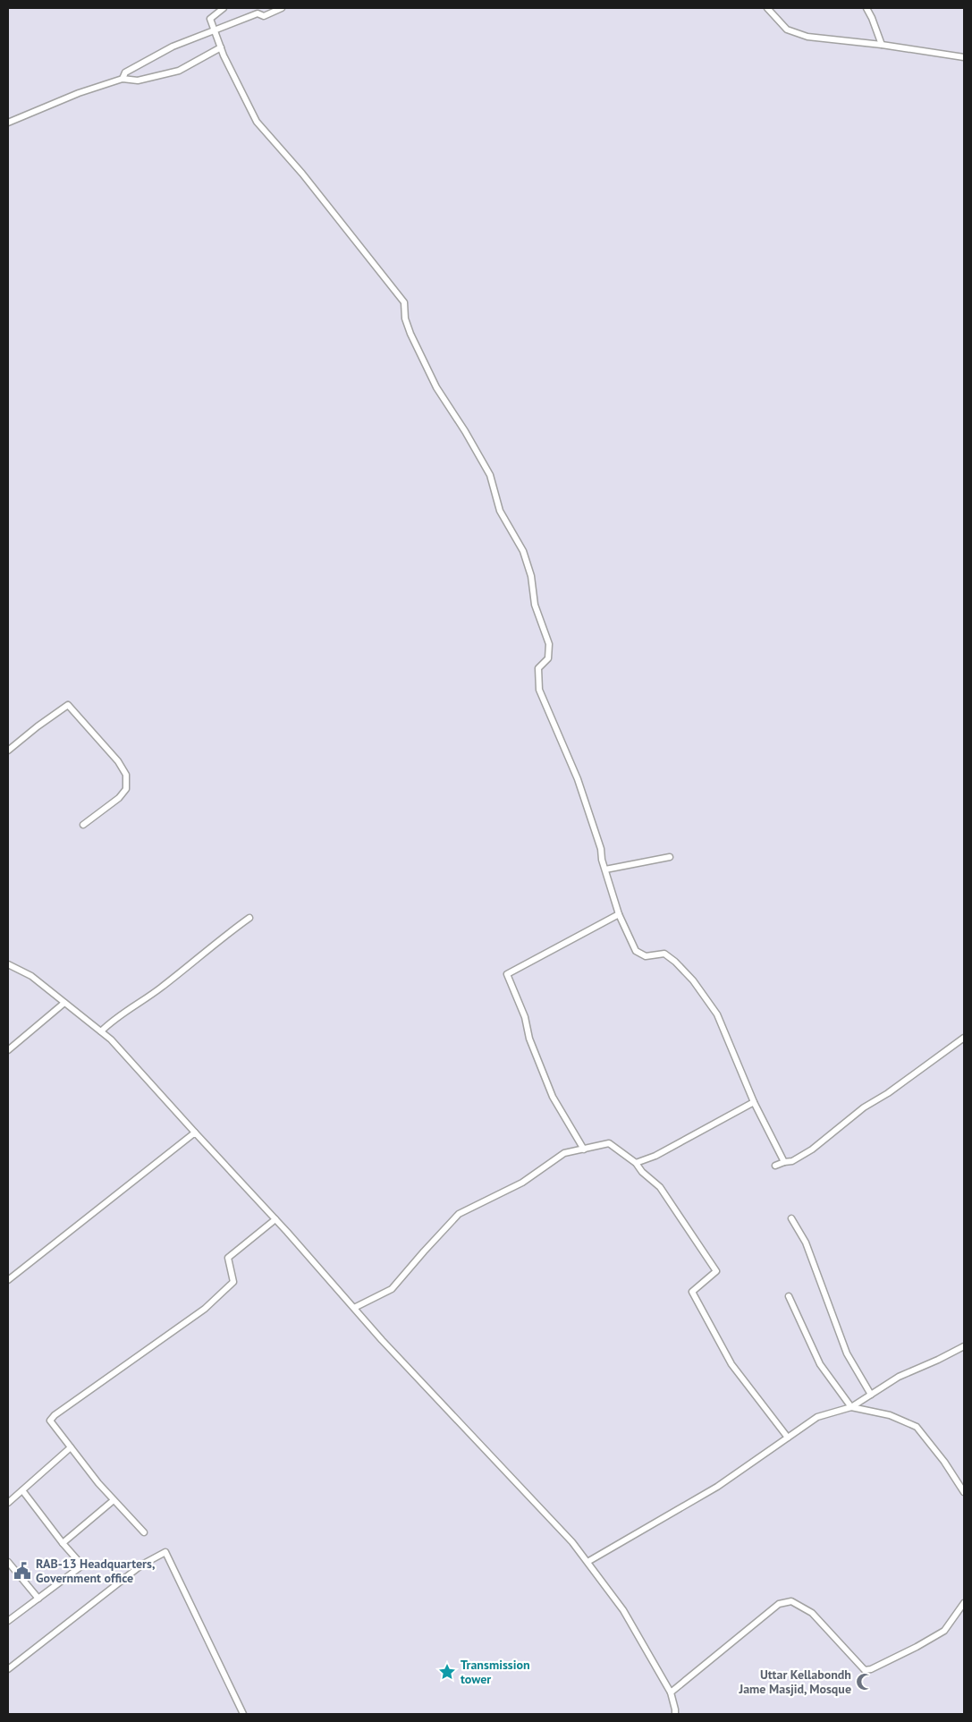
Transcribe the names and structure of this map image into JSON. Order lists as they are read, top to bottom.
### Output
{
  "places": {
    "public building": ["RAB-13 Headquarters, Government office"],
    "place": ["Transmission tower"],
    "mosque": ["Uttar Kellabondh Jame Masjid, Mosque"]
  }
}
